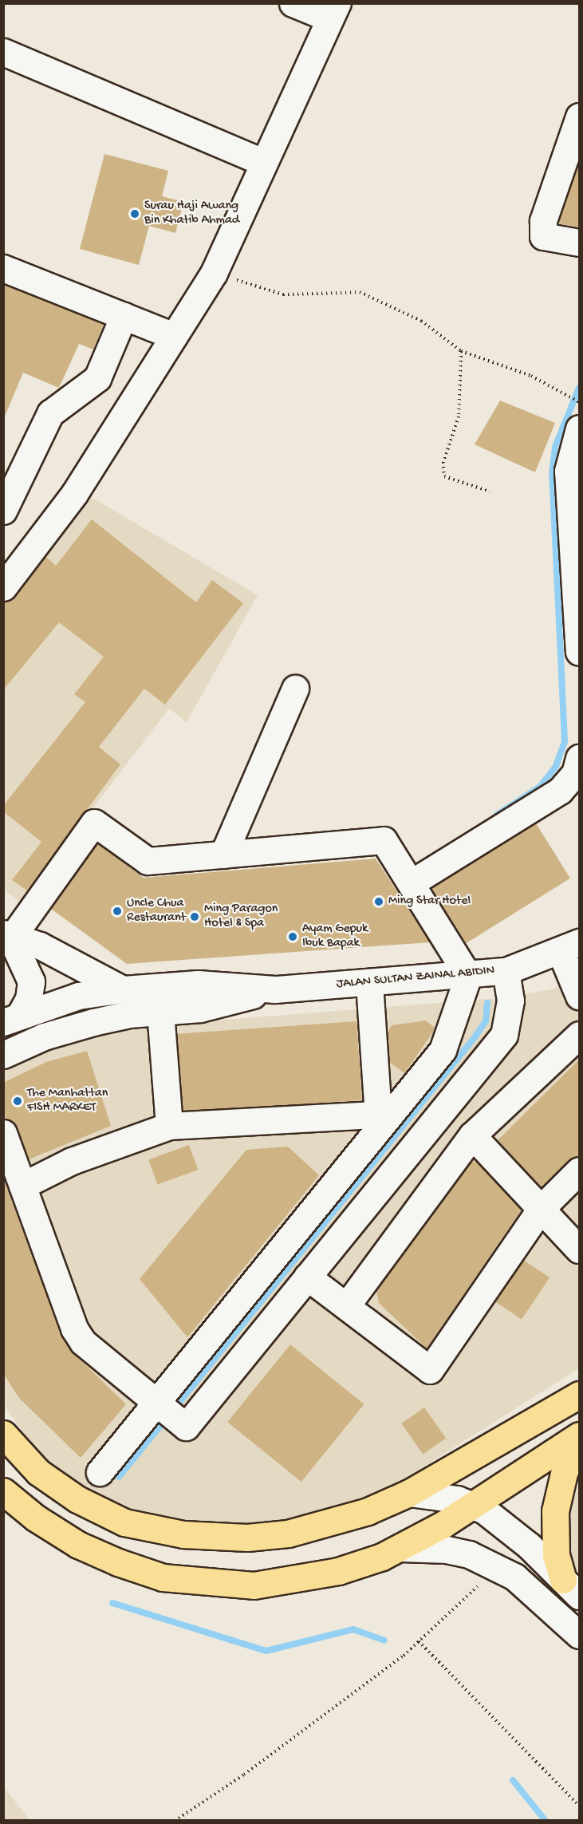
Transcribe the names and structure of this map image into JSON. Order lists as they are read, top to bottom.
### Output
{
  "streets": {
    "street": ["JALAN SULTAN ZAINAL ABIDIN"]
  },
  "places": [
    "Surau Haji Awang Bin Khatib Ahmad",
    "Ming Star Hotel",
    "Uncle Chua Restaurant",
    "Ming Paragon Hotel & Spa",
    "Ayam Gepuk Ibuk Bapak",
    "The Manhattan FISH MARKET"
  ]
}
